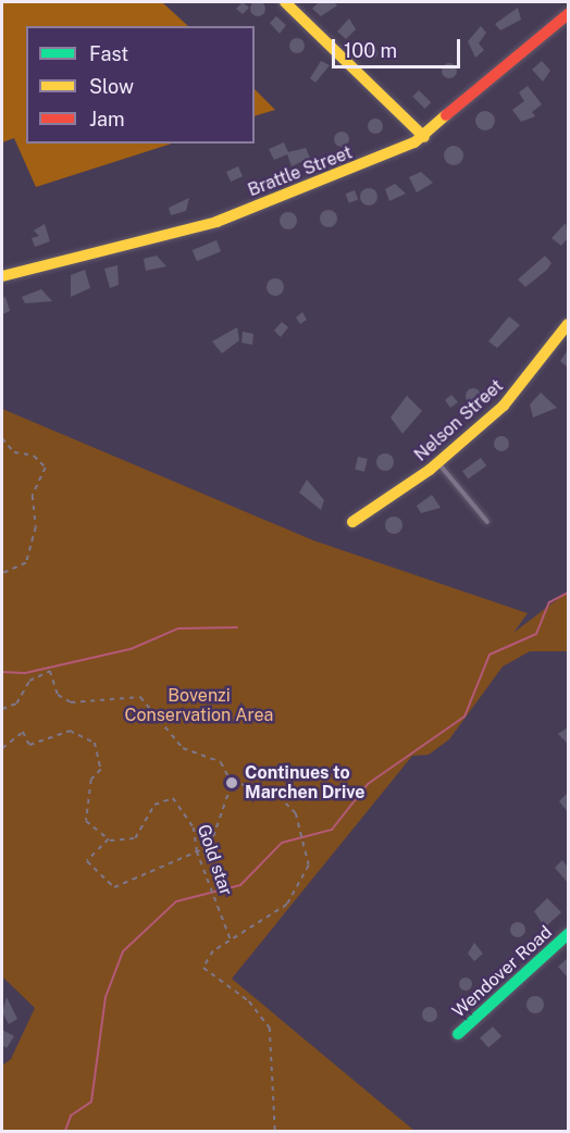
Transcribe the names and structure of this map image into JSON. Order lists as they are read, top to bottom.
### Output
{
  "streets": {
    "street": ["Brattle Street", "Nelson Street", "Wendover Road"],
    "path": ["Gold star"]
  },
  "parks": ["Bovenzi Conservation Area"],
  "places": ["Continues to Marchen Drive"],
  "legend": ["Fast", "Slow", "Jam"],
  "scale_bar": "100 m"
}
